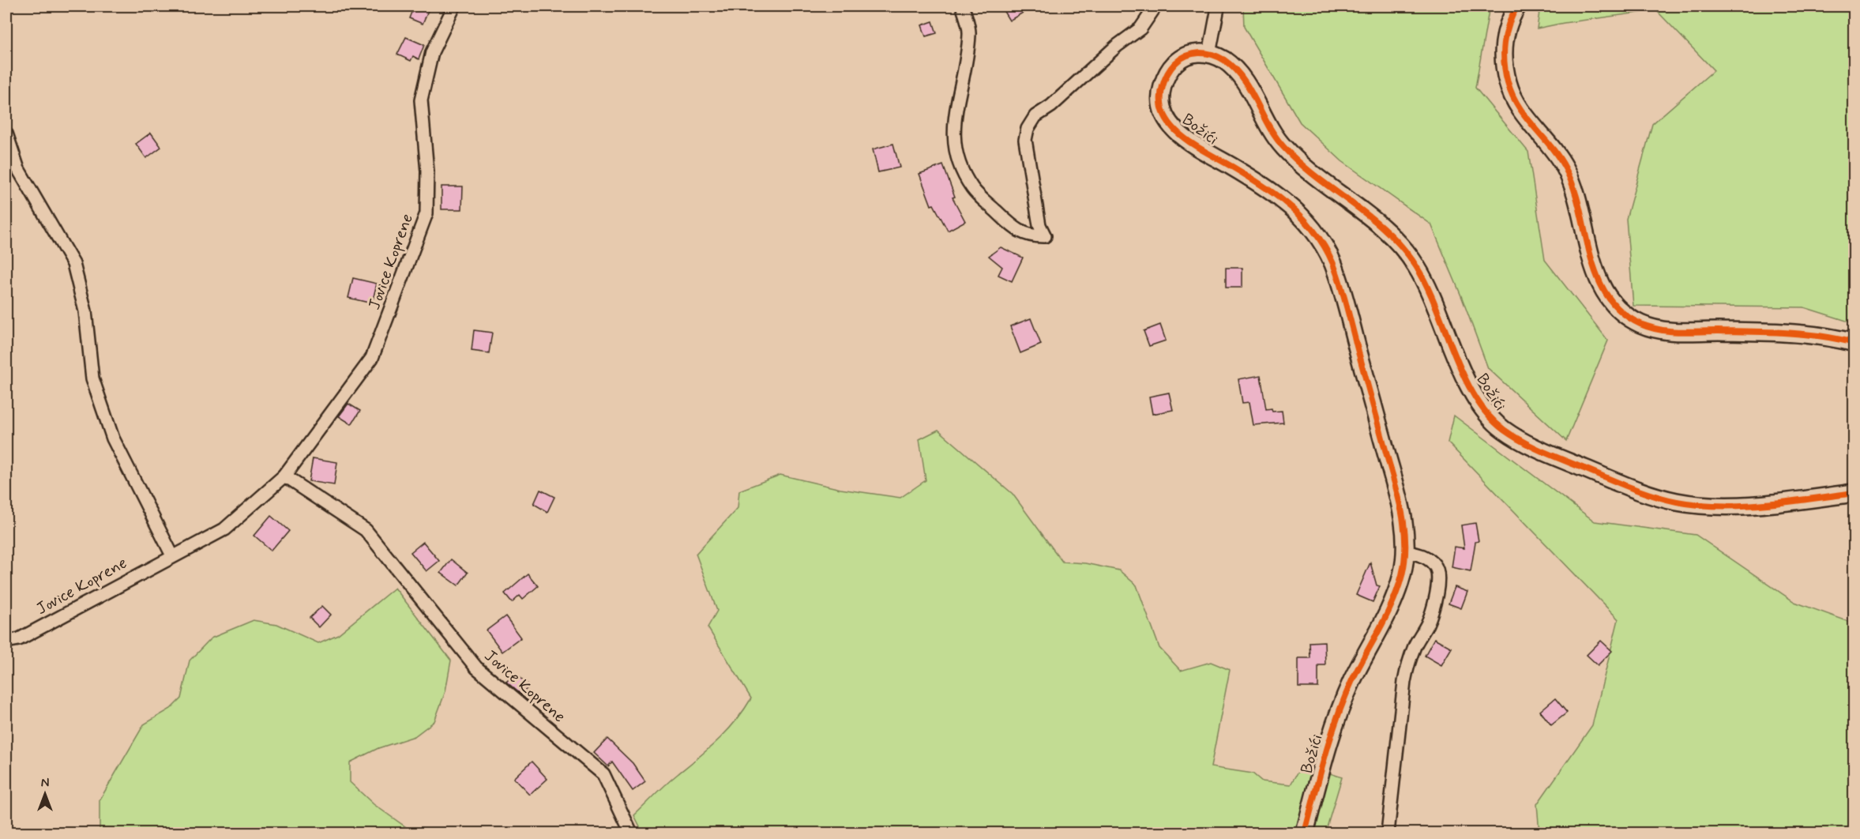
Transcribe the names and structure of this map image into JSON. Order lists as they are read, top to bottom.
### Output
{
  "streets": {
    "main road": ["Božići"],
    "street": ["Jovice Koprene"]
  },
  "north": "top"
}
